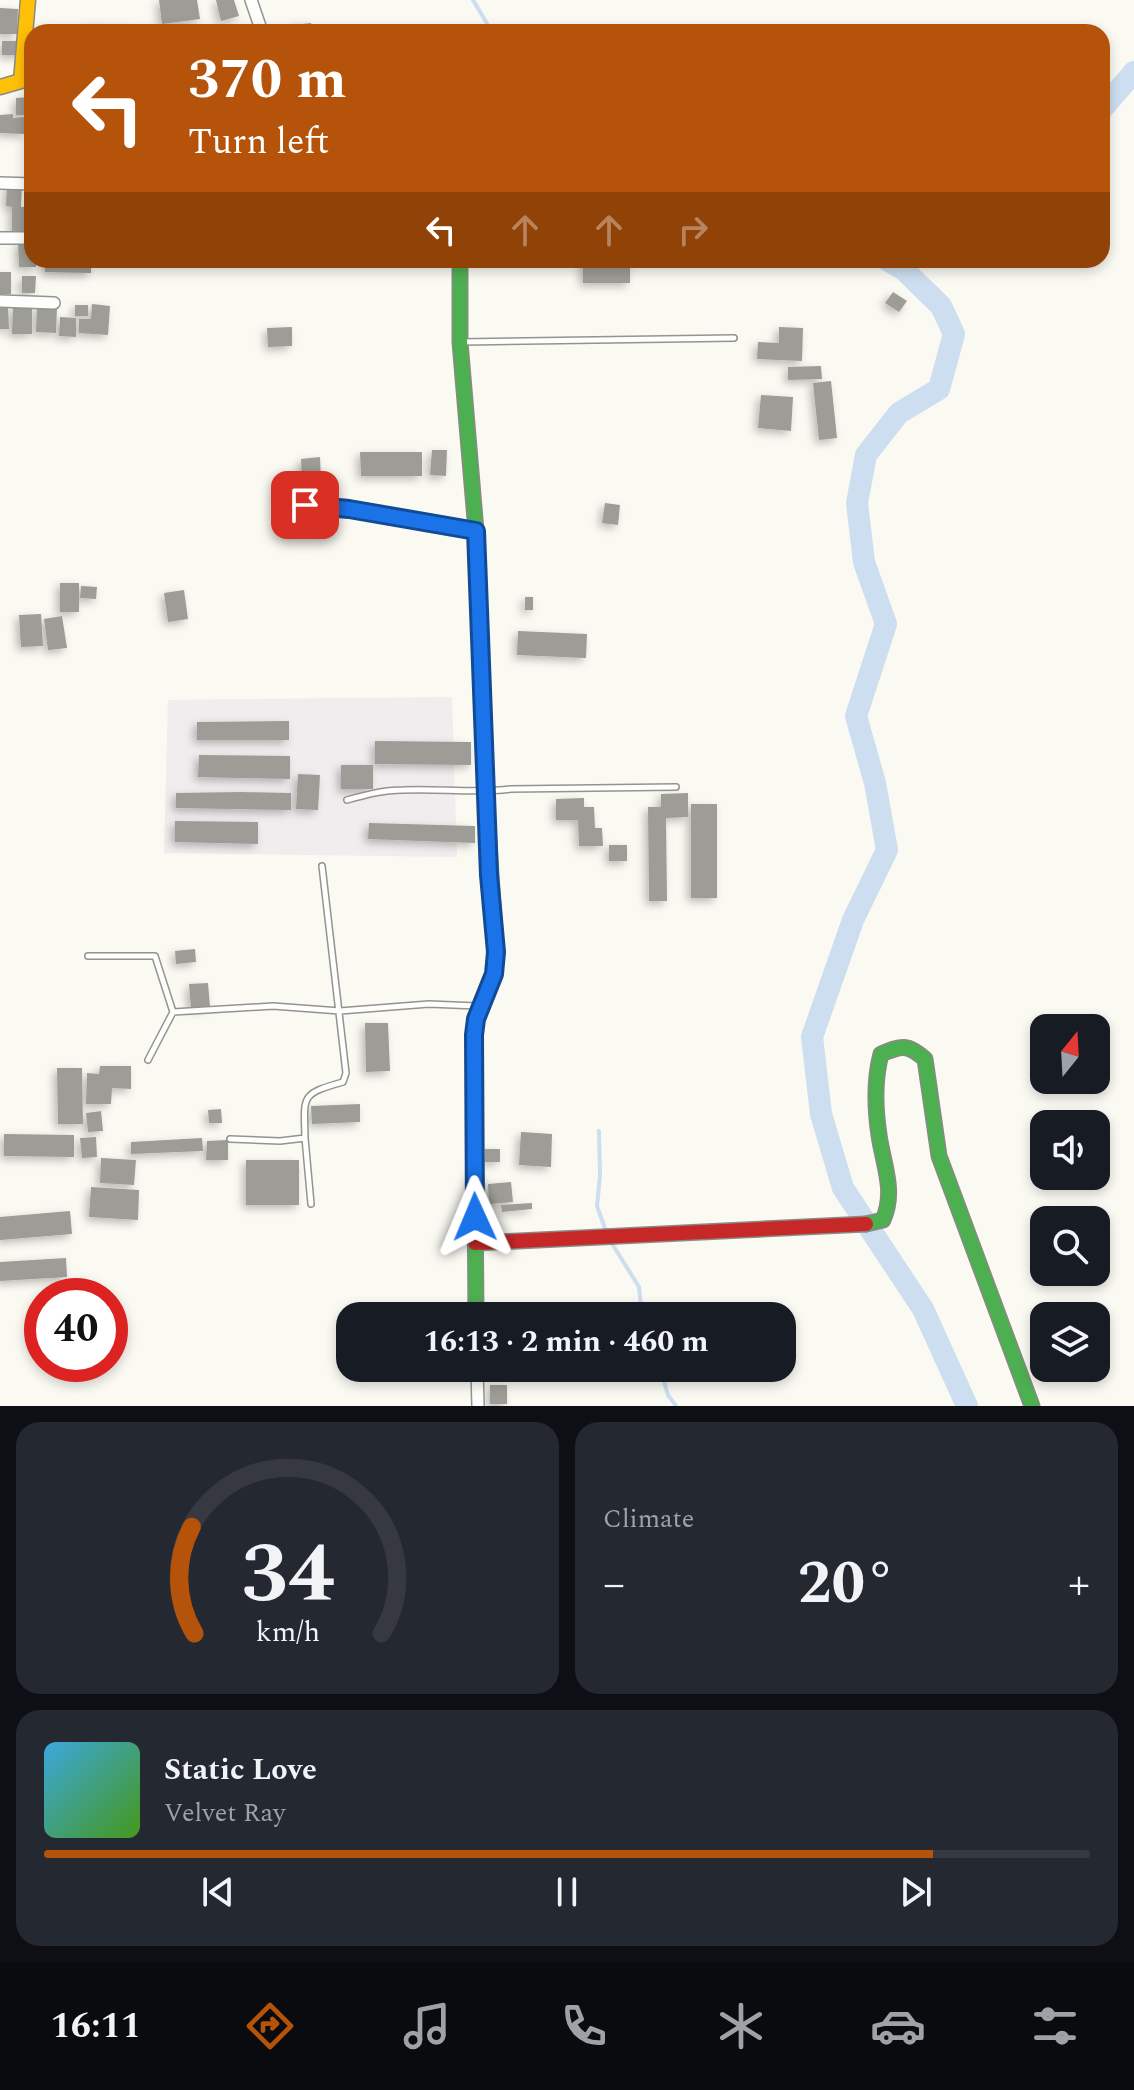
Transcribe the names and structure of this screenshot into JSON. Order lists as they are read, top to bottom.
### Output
{
  "north": "top",
  "page": {
    "turn": ["370 m", "Turn left"],
    "limit": "40",
    "trip": "16:13 · 2 min · 460 m",
    "tile": "Climate",
    "heat": ["−", "20°", "+"],
    "song": ["Static Love", "Velvet Ray"],
    "tabs": "16:11",
    "gauge": ["34", "km/h"]
  }
}
